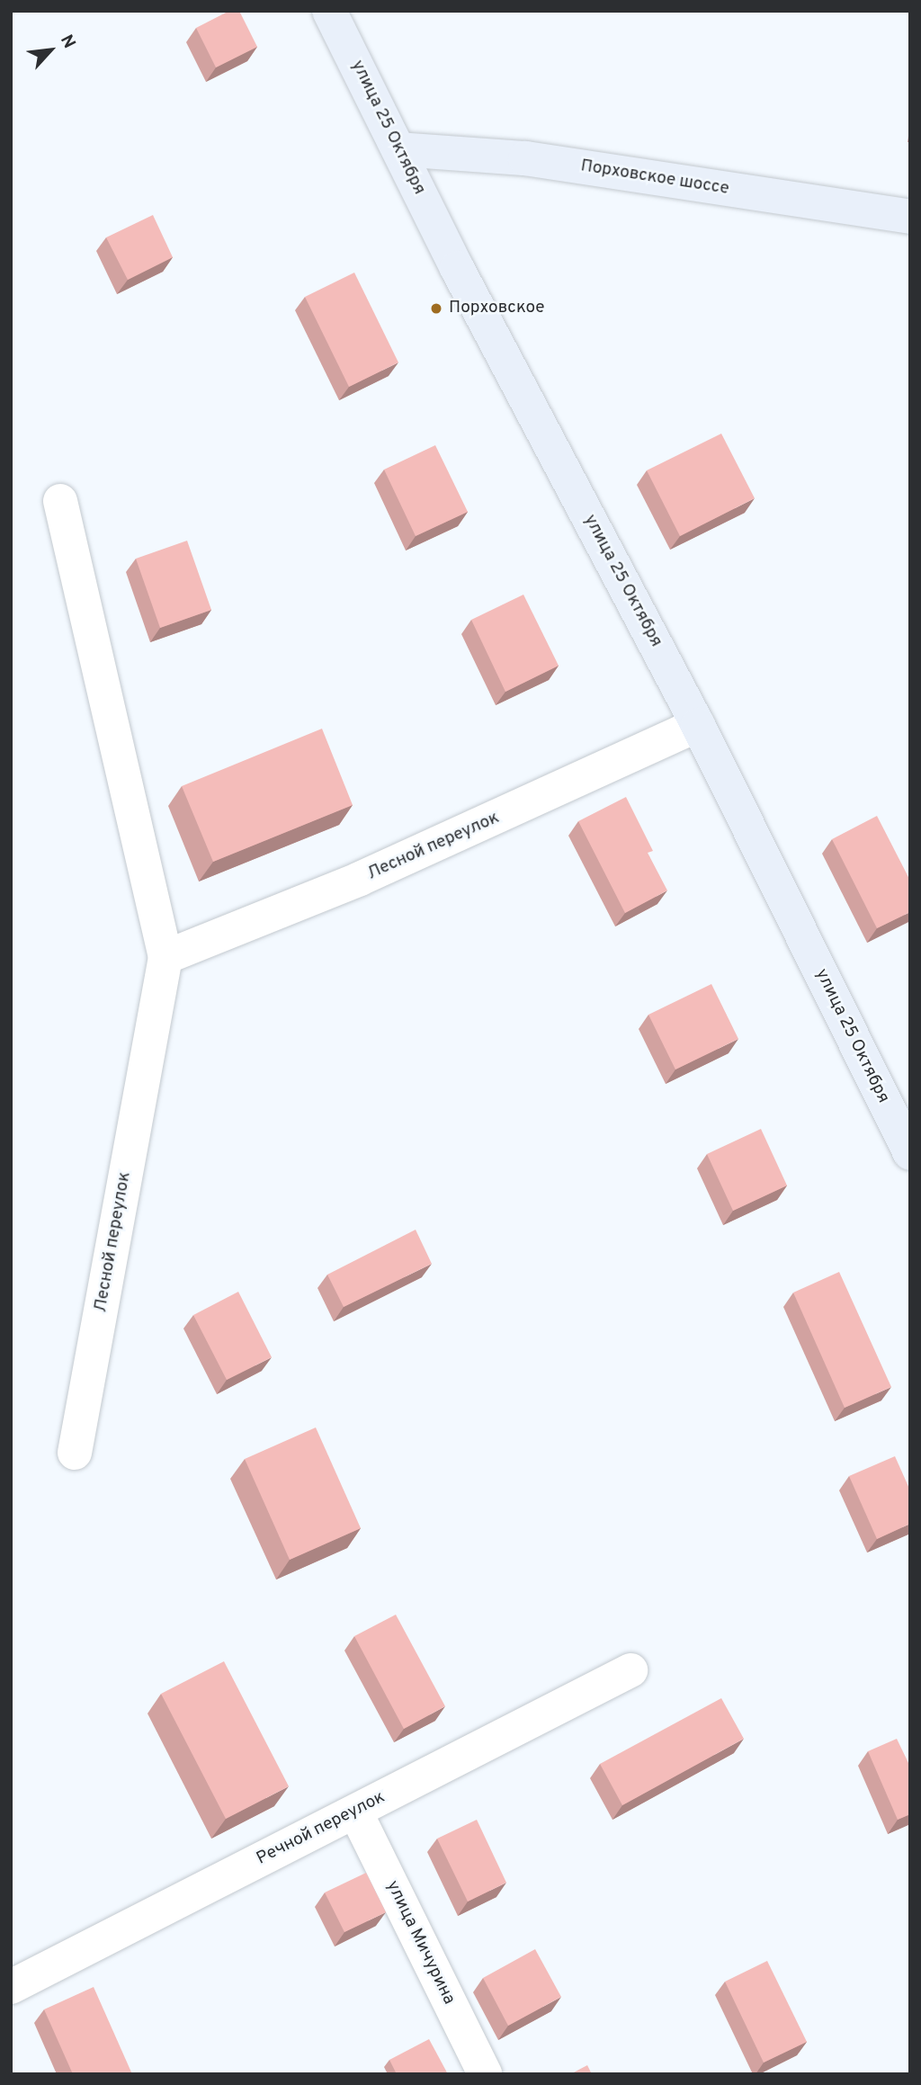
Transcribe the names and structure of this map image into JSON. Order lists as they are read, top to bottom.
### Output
{
  "streets": {
    "main road": ["улица 25 Октября", "Порховское шоссе"],
    "street": ["Лесной переулок", "Речной переулок", "улица Мичурина"]
  },
  "crossings": [
    ["улица 25 Октября", "Порховское шоссе"],
    ["улица 25 Октября", "Лесной переулок"],
    ["Речной переулок", "улица Мичурина"]
  ],
  "places": ["Порховское"],
  "north": "top right"
}
